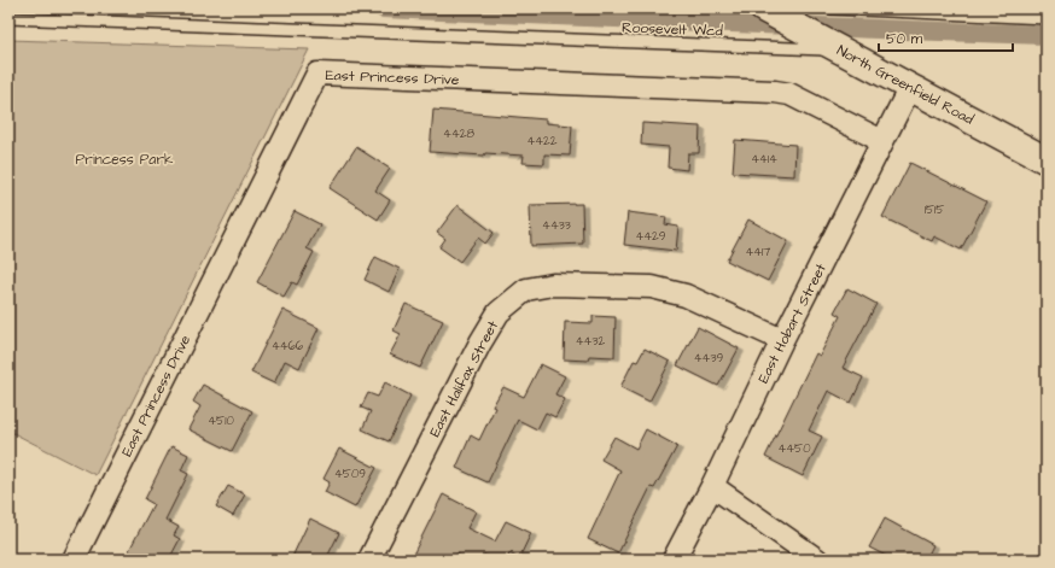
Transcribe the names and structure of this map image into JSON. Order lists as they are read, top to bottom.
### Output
{
  "streets": {
    "main road": ["North Greenfield Road"],
    "street": ["East Princess Drive", "East Hobart Street", "East Halifax Street"],
    "lane": ["Roosevelt Wcd"]
  },
  "crossings": [
    ["Roosevelt Wcd", "North Greenfield Road"],
    ["East Princess Drive", "East Hobart Street"],
    ["North Greenfield Road", "East Hobart Street"],
    ["East Hobart Street", "East Halifax Street"]
  ],
  "parks": ["Princess Park"],
  "house_numbers": [
    "4428",
    "4422",
    "4414",
    "1515",
    "4433",
    "4429",
    "4417",
    "4432",
    "4466",
    "4439",
    "4510",
    "4450",
    "4509"
  ],
  "scale_bar": "50 m"
}
